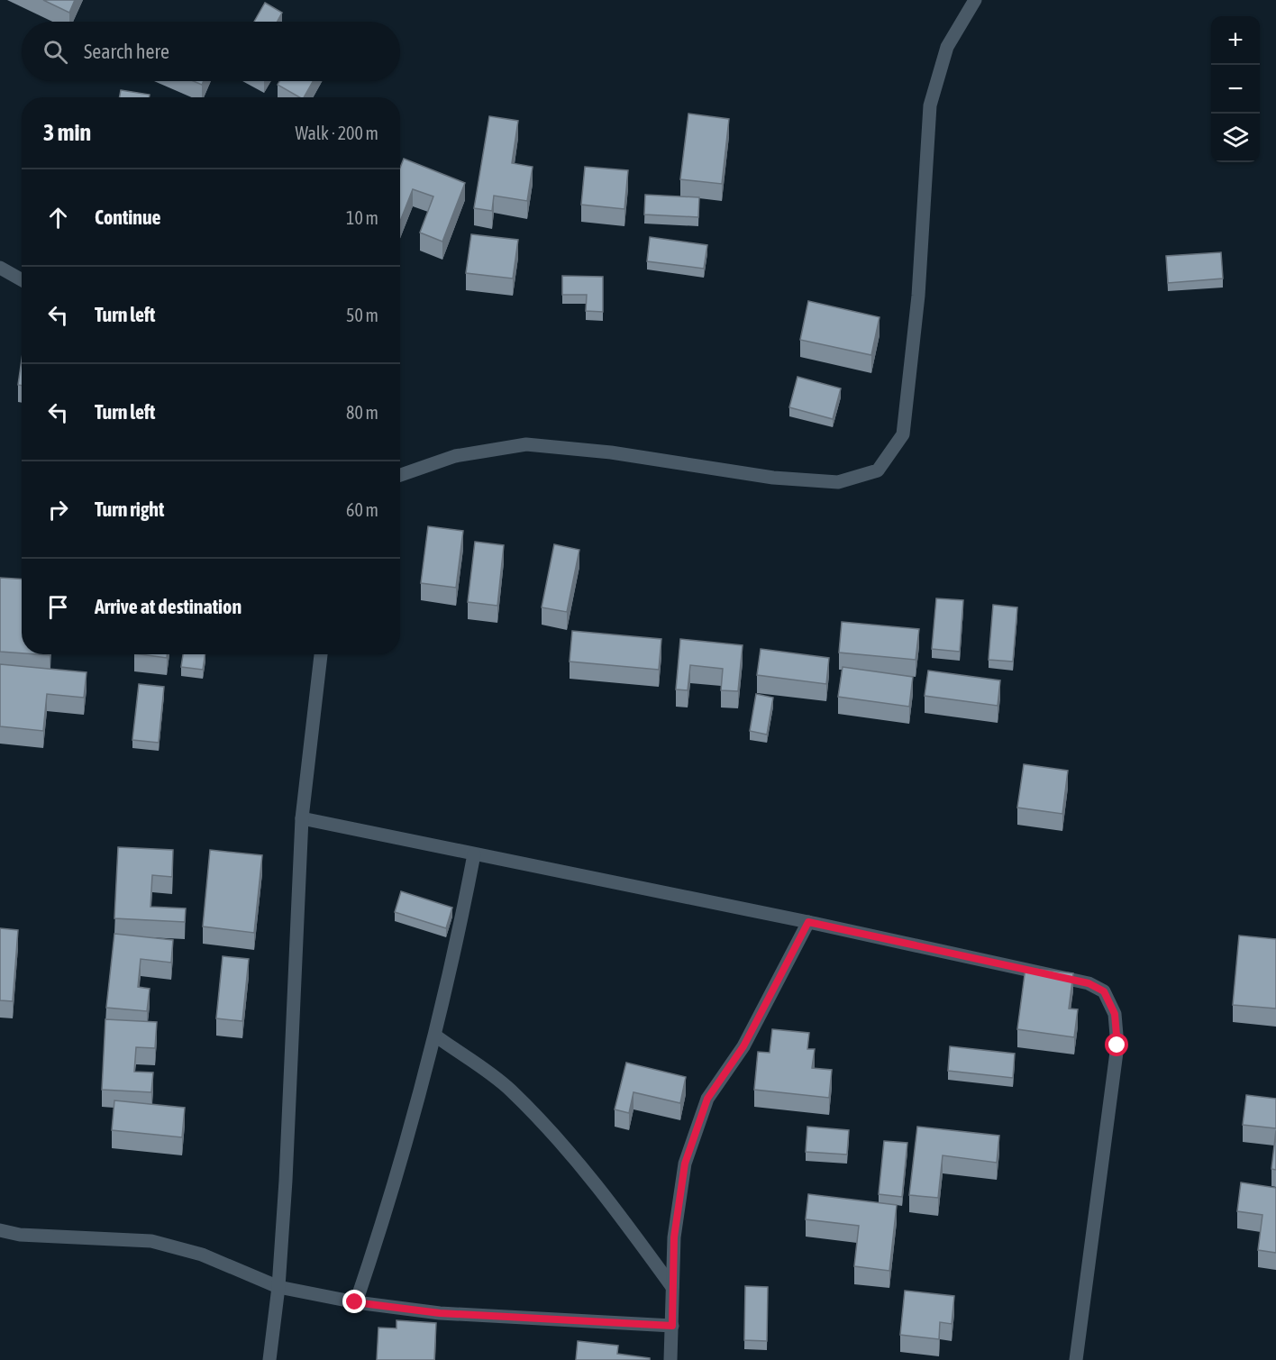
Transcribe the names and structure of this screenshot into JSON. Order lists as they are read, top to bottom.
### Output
{
  "page": {
    "map_buttons": ["+", "−"],
    "search": "Search here",
    "heading": ["3 min", "Walk · 200 m"],
    "list": [
      ["Continue", "10 m"],
      ["Turn left", "50 m"],
      ["Turn left", "80 m"],
      ["Turn right", "60 m"],
      "Arrive at destination"
    ]
  }
}
